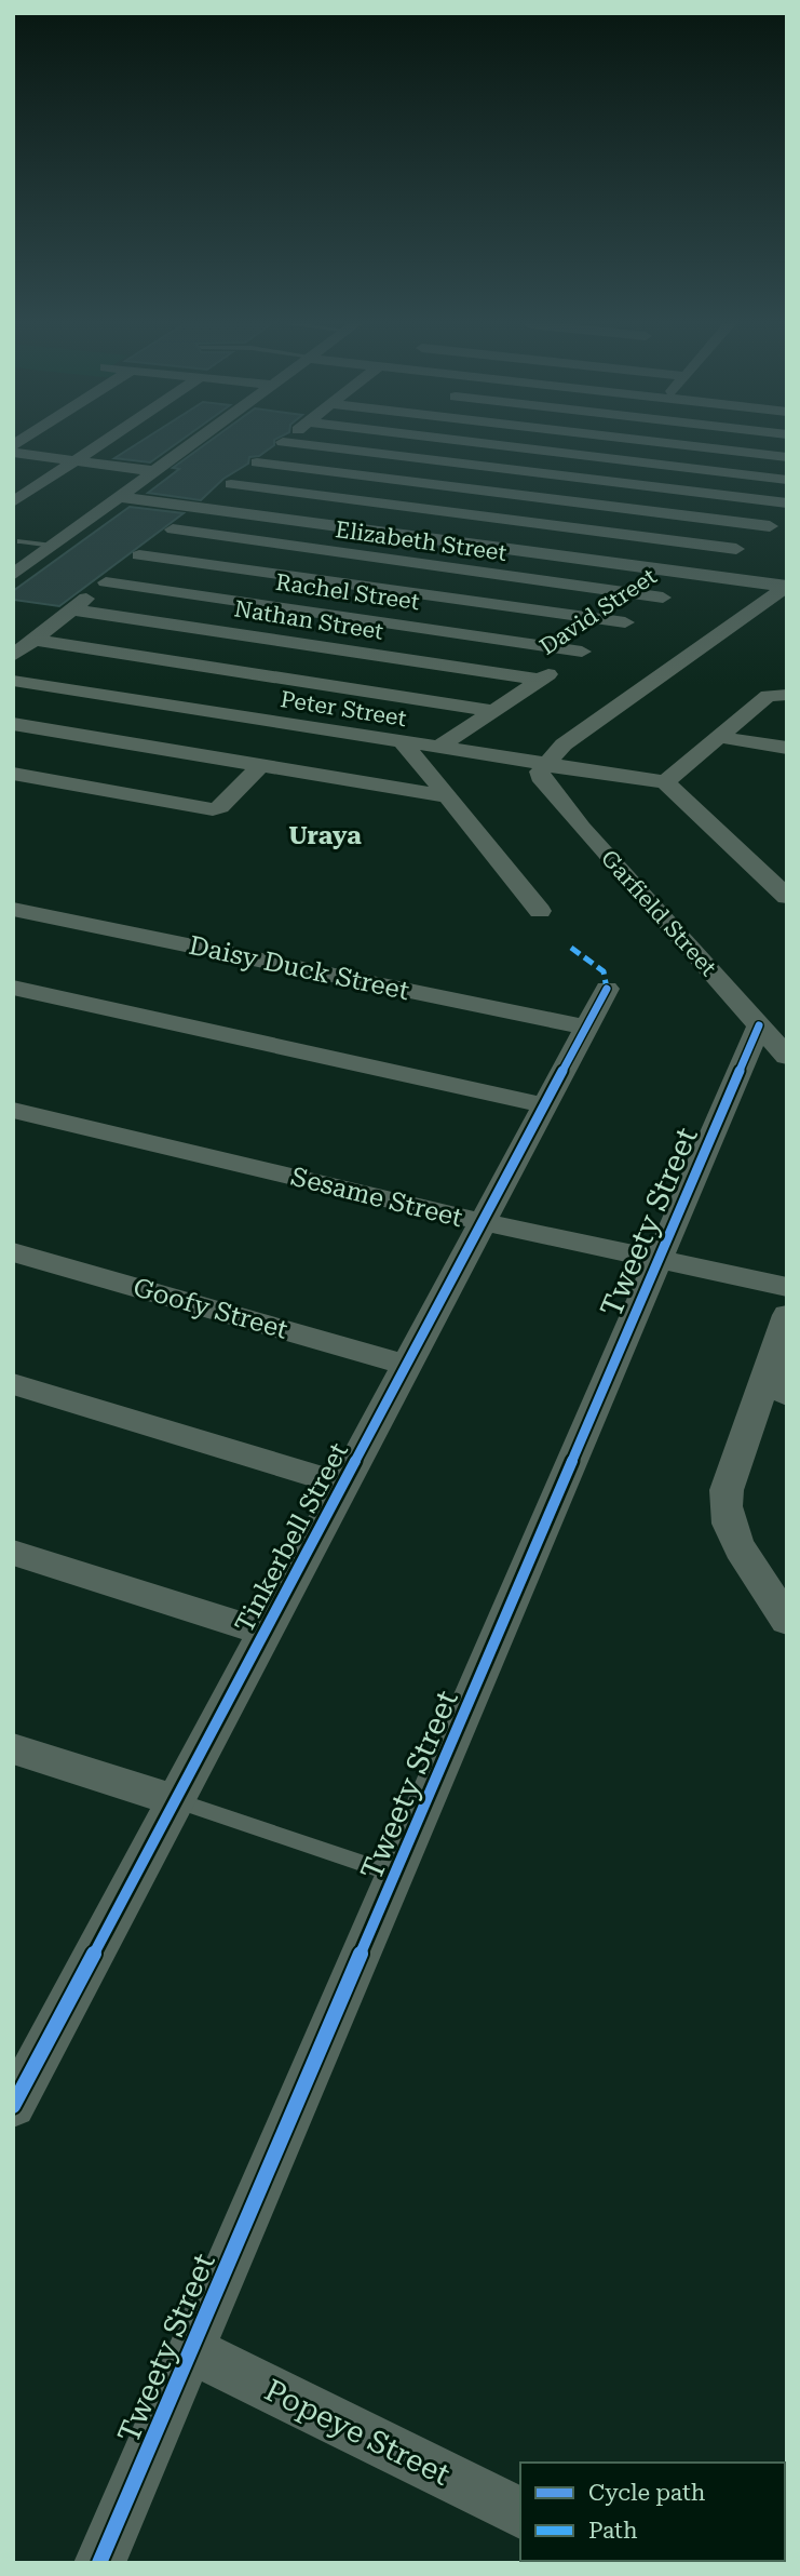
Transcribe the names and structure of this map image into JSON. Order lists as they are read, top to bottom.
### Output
{
  "streets": {
    "street": [
      "Elizabeth Street",
      "Rachel Street",
      "David Street",
      "Nathan Street",
      "Peter Street",
      "Garfield Street",
      "Daisy Duck Street",
      "Sesame Street",
      "Tweety Street",
      "Goofy Street",
      "Tinkerbell Street",
      "Popeye Street"
    ]
  },
  "crossings": [
    ["Elizabeth Street", "David Street"],
    ["Rachel Street", "David Street"],
    ["David Street", "Nathan Street"],
    ["David Street", "Peter Street"],
    ["Peter Street", "Garfield Street"],
    ["Garfield Street", "Tweety Street"],
    ["Daisy Duck Street", "Tinkerbell Street"],
    ["Sesame Street", "Tweety Street"],
    ["Sesame Street", "Tinkerbell Street"],
    ["Tweety Street", "Popeye Street"],
    ["Goofy Street", "Tinkerbell Street"]
  ],
  "districts": ["Uraya"],
  "legend": ["Cycle path", "Path"]
}
